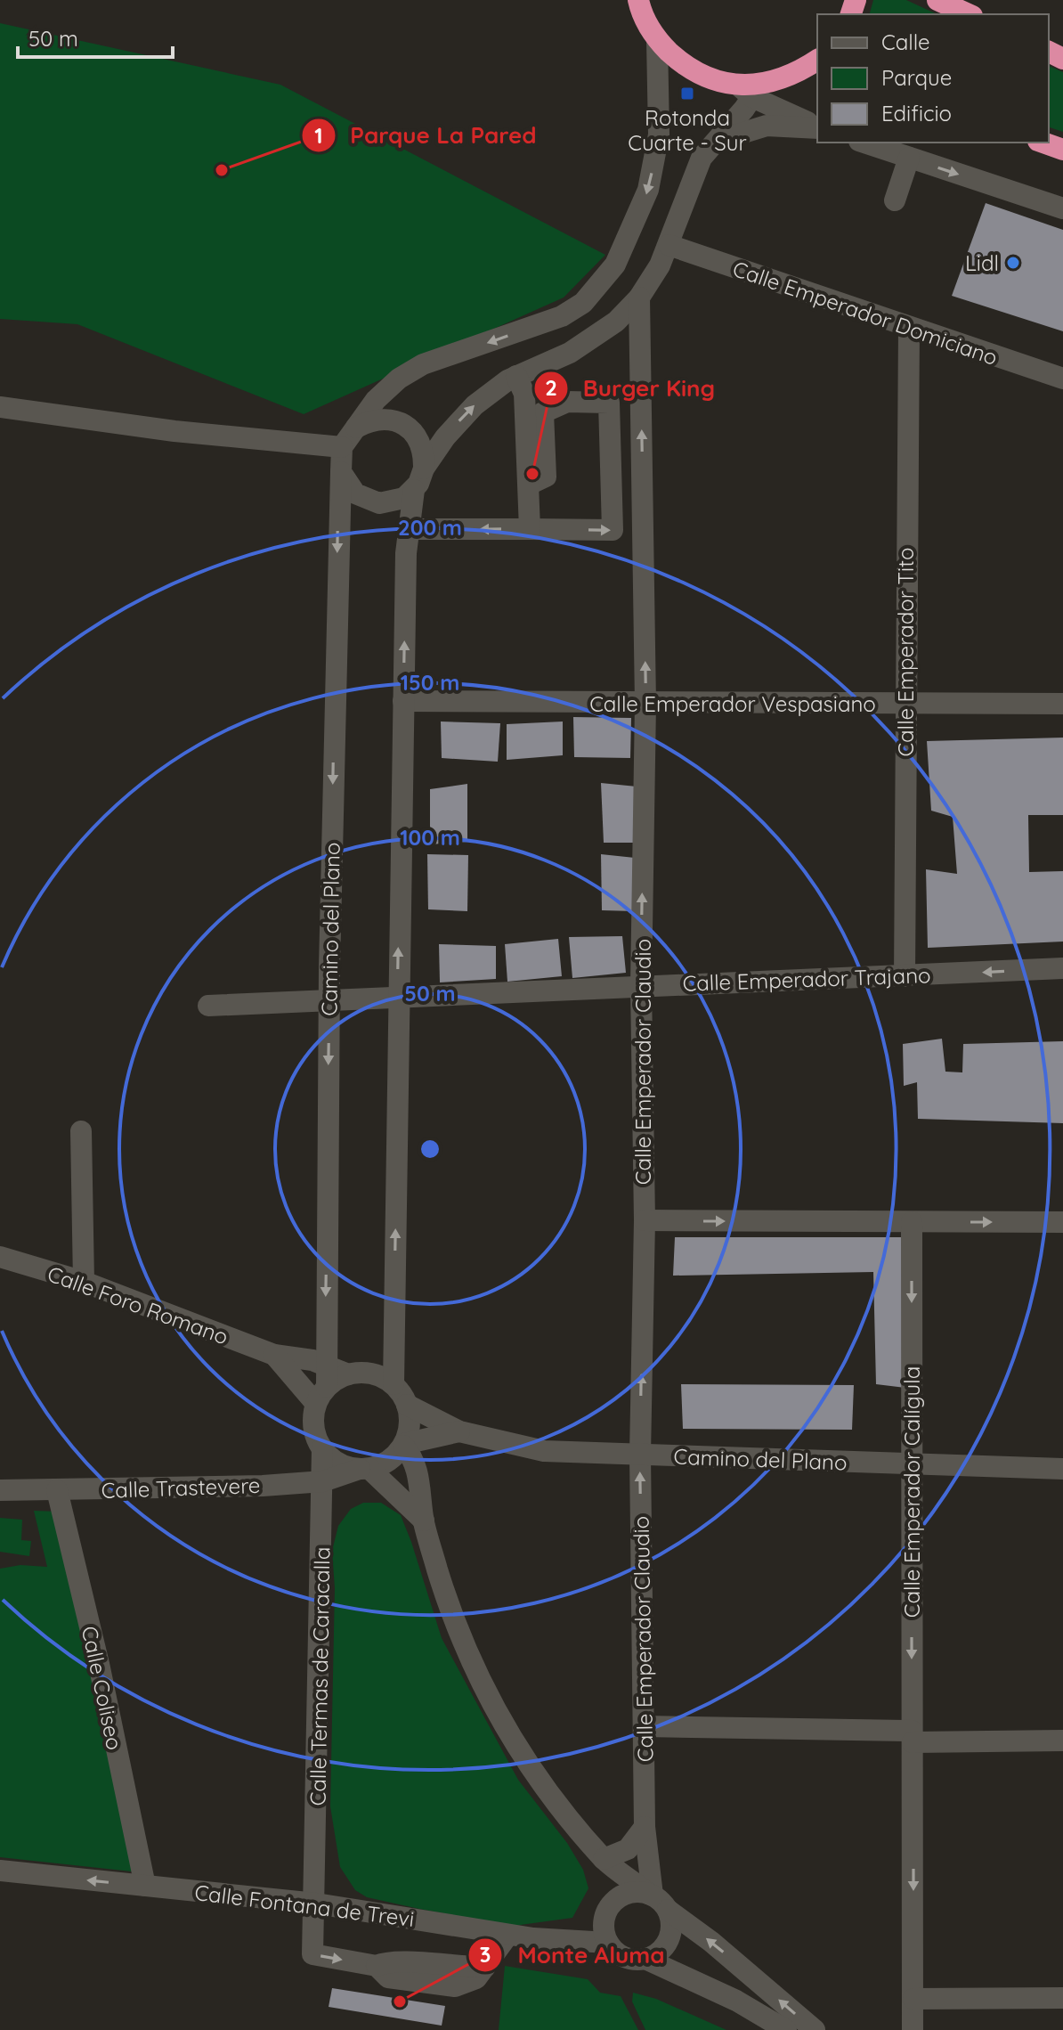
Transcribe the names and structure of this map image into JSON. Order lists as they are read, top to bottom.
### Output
{
  "streets": {
    "street": [
      "Calle Emperador Domiciano",
      "Calle Emperador Tito",
      "Calle Emperador Vespasiano",
      "Camino del Plano",
      "Calle Emperador Trajano",
      "Calle Emperador Claudio",
      "Calle Foro Romano",
      "Calle Trastevere",
      "Calle Emperador Calígula",
      "Calle Termas de Caracalla",
      "Calle Coliseo",
      "Calle Fontana de Trevi"
    ]
  },
  "crossings": [
    ["Calle Emperador Domiciano", "Calle Emperador Tito"],
    ["Calle Emperador Tito", "Calle Emperador Vespasiano"],
    ["Calle Emperador Tito", "Calle Emperador Trajano"],
    ["Calle Emperador Vespasiano", "Calle Emperador Claudio"],
    ["Camino del Plano", "Calle Emperador Trajano"],
    ["Camino del Plano", "Calle Emperador Claudio"],
    ["Camino del Plano", "Calle Foro Romano"],
    ["Camino del Plano", "Calle Trastevere"],
    ["Camino del Plano", "Calle Emperador Calígula"],
    ["Camino del Plano", "Calle Termas de Caracalla"],
    ["Calle Emperador Trajano", "Calle Emperador Claudio"],
    ["Calle Emperador Claudio", "Calle Fontana de Trevi"],
    ["Calle Foro Romano", "Calle Trastevere"],
    ["Calle Foro Romano", "Calle Termas de Caracalla"],
    ["Calle Trastevere", "Calle Termas de Caracalla"],
    ["Calle Trastevere", "Calle Coliseo"],
    ["Calle Termas de Caracalla", "Calle Fontana de Trevi"],
    ["Calle Coliseo", "Calle Fontana de Trevi"]
  ],
  "one_way": ["Calle Emperador Claudio", "Calle Emperador Calígula"],
  "places": {
    "transit": ["Rotonda Cuarte - Sur"],
    "other": [
      "Parque La Pared",
      "Lidl",
      "Burger King",
      "Monte Aluma"
    ]
  },
  "legend": ["Calle", "Parque", "Edificio"],
  "scale_bar": "50 m",
  "rings": [
    "200 m",
    "150 m",
    "100 m",
    "50 m"
  ]
}
